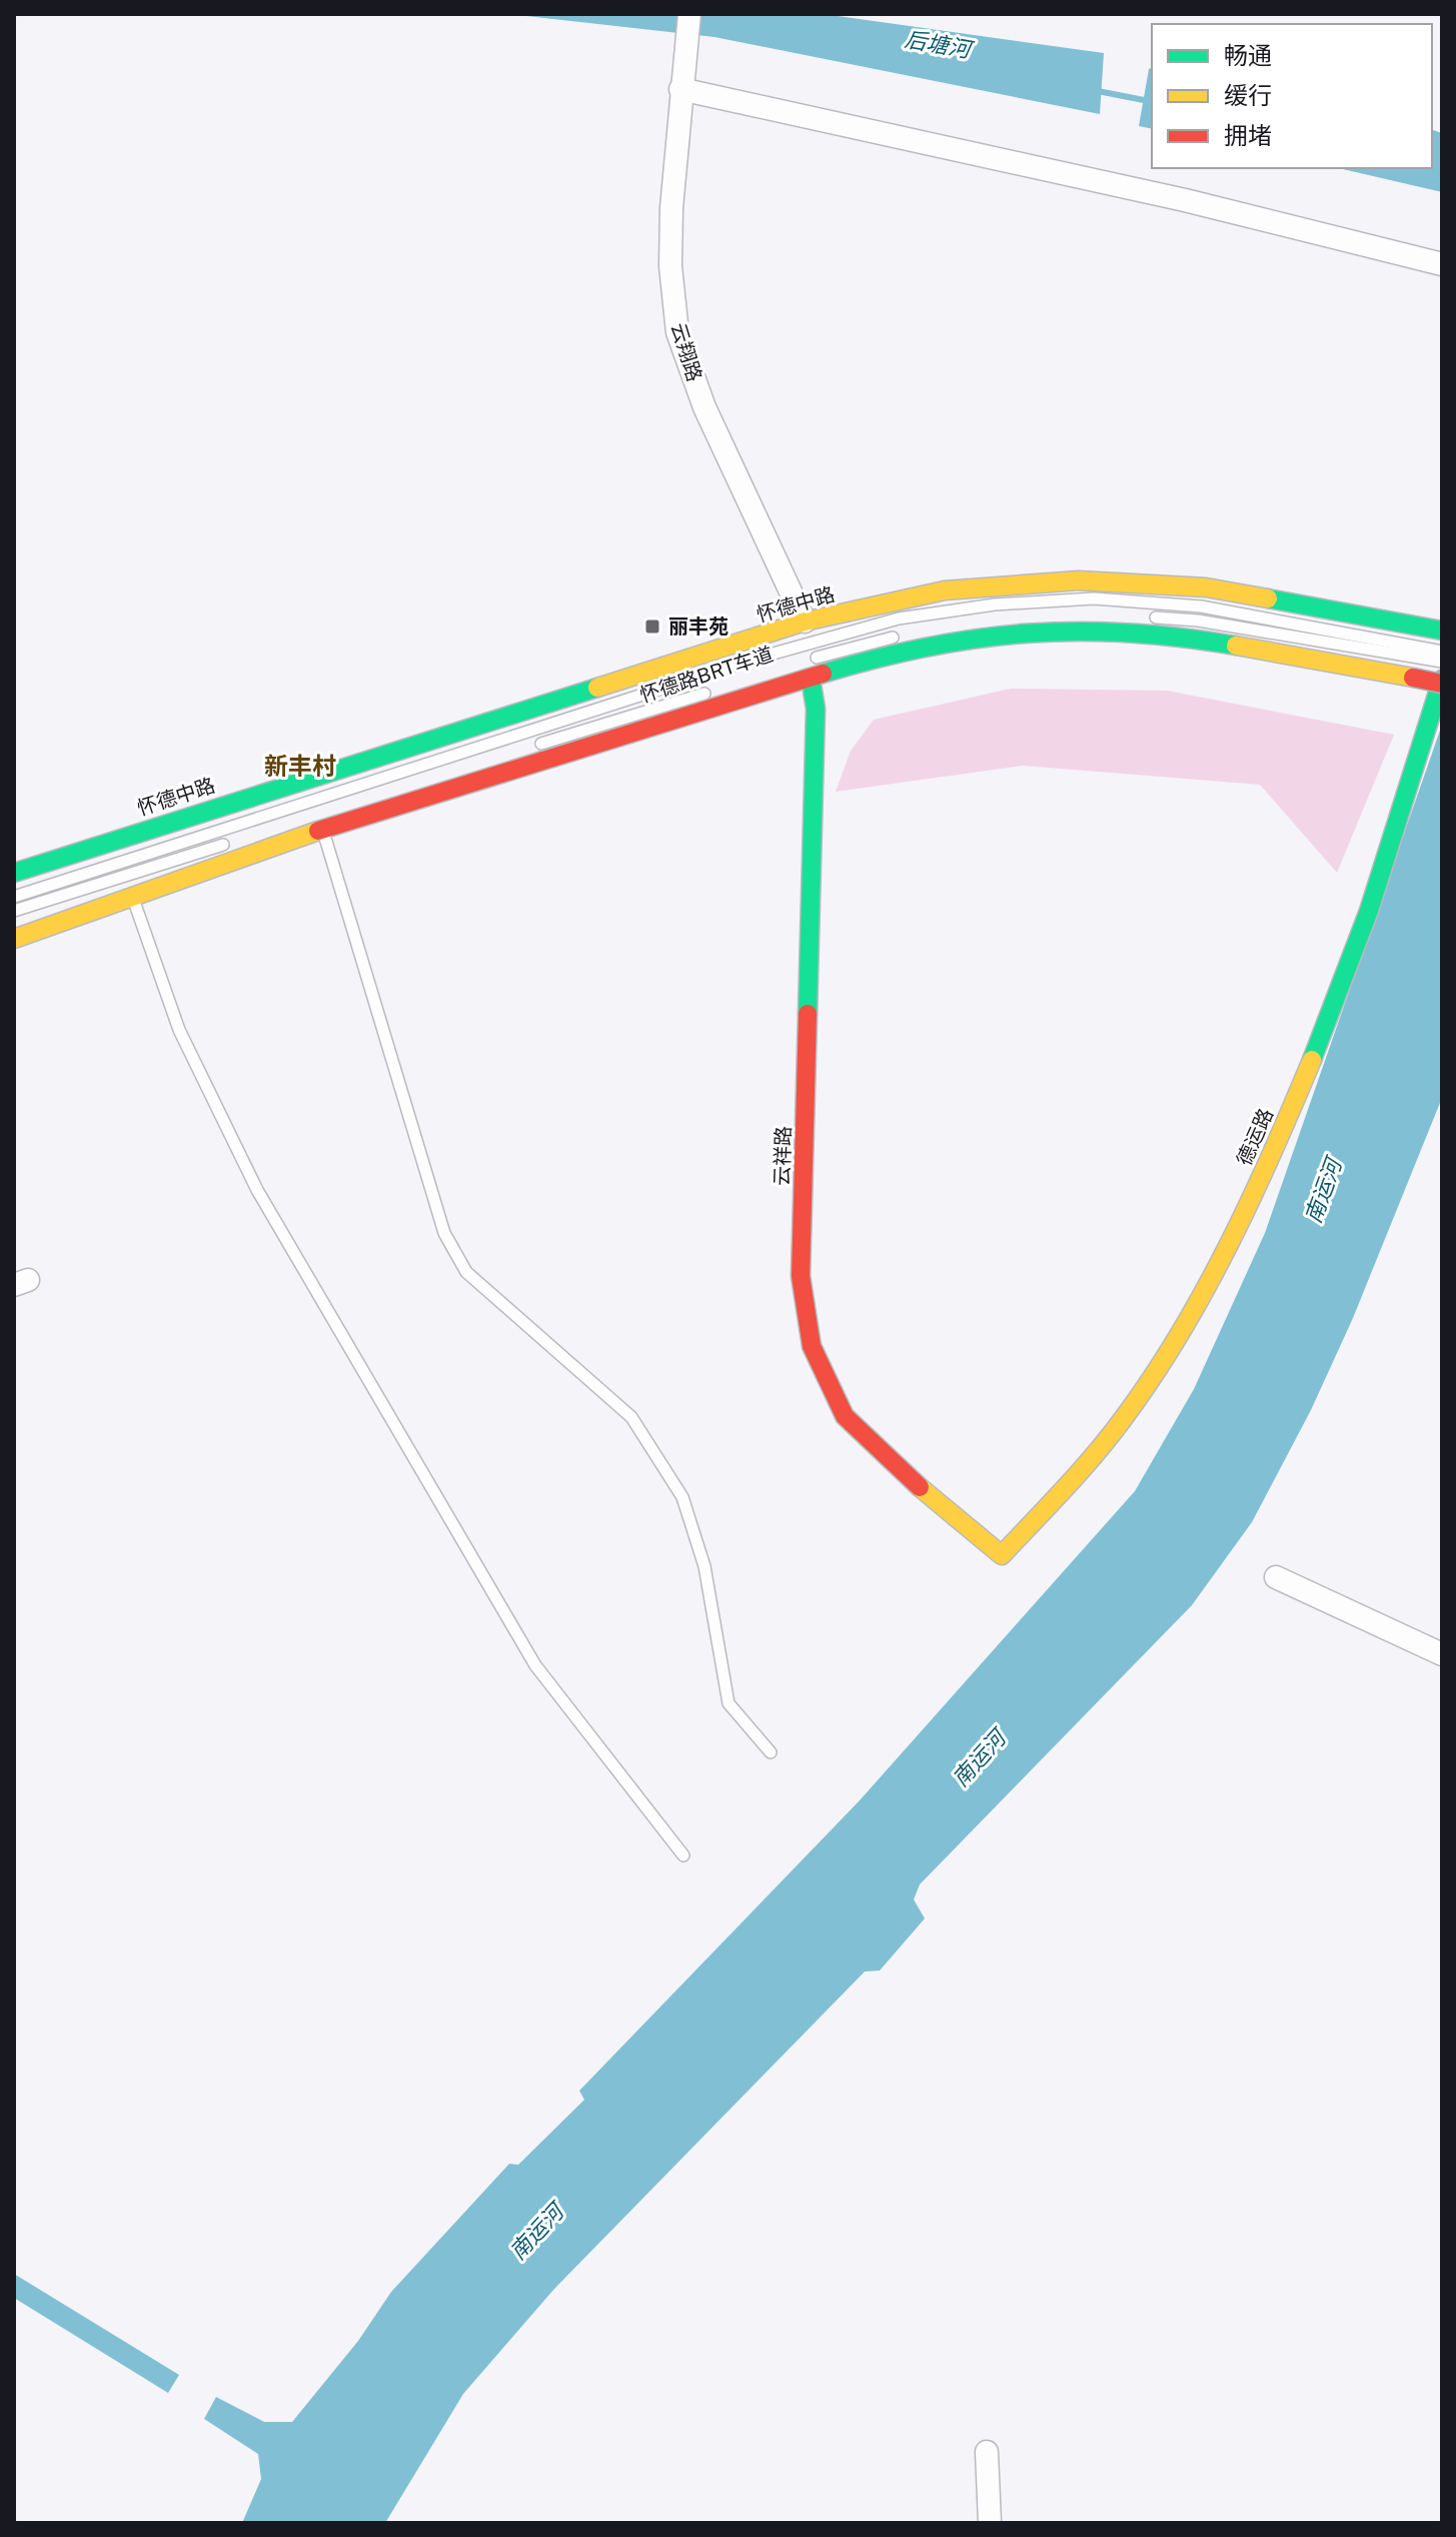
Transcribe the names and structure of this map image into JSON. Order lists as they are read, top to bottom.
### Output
{
  "streets": {
    "main road": ["怀德中路", "德运路", "云祥路"],
    "street": ["云翔路"],
    "lane": ["怀德路BRT车道"]
  },
  "crossings": [
    ["云翔路", "怀德中路"],
    ["德运路", "云祥路"]
  ],
  "districts": ["新丰村"],
  "water": ["后塘河", "南运河"],
  "places": {
    "transit": ["丽丰苑"]
  },
  "legend": ["畅通", "缓行", "拥堵"]
}
